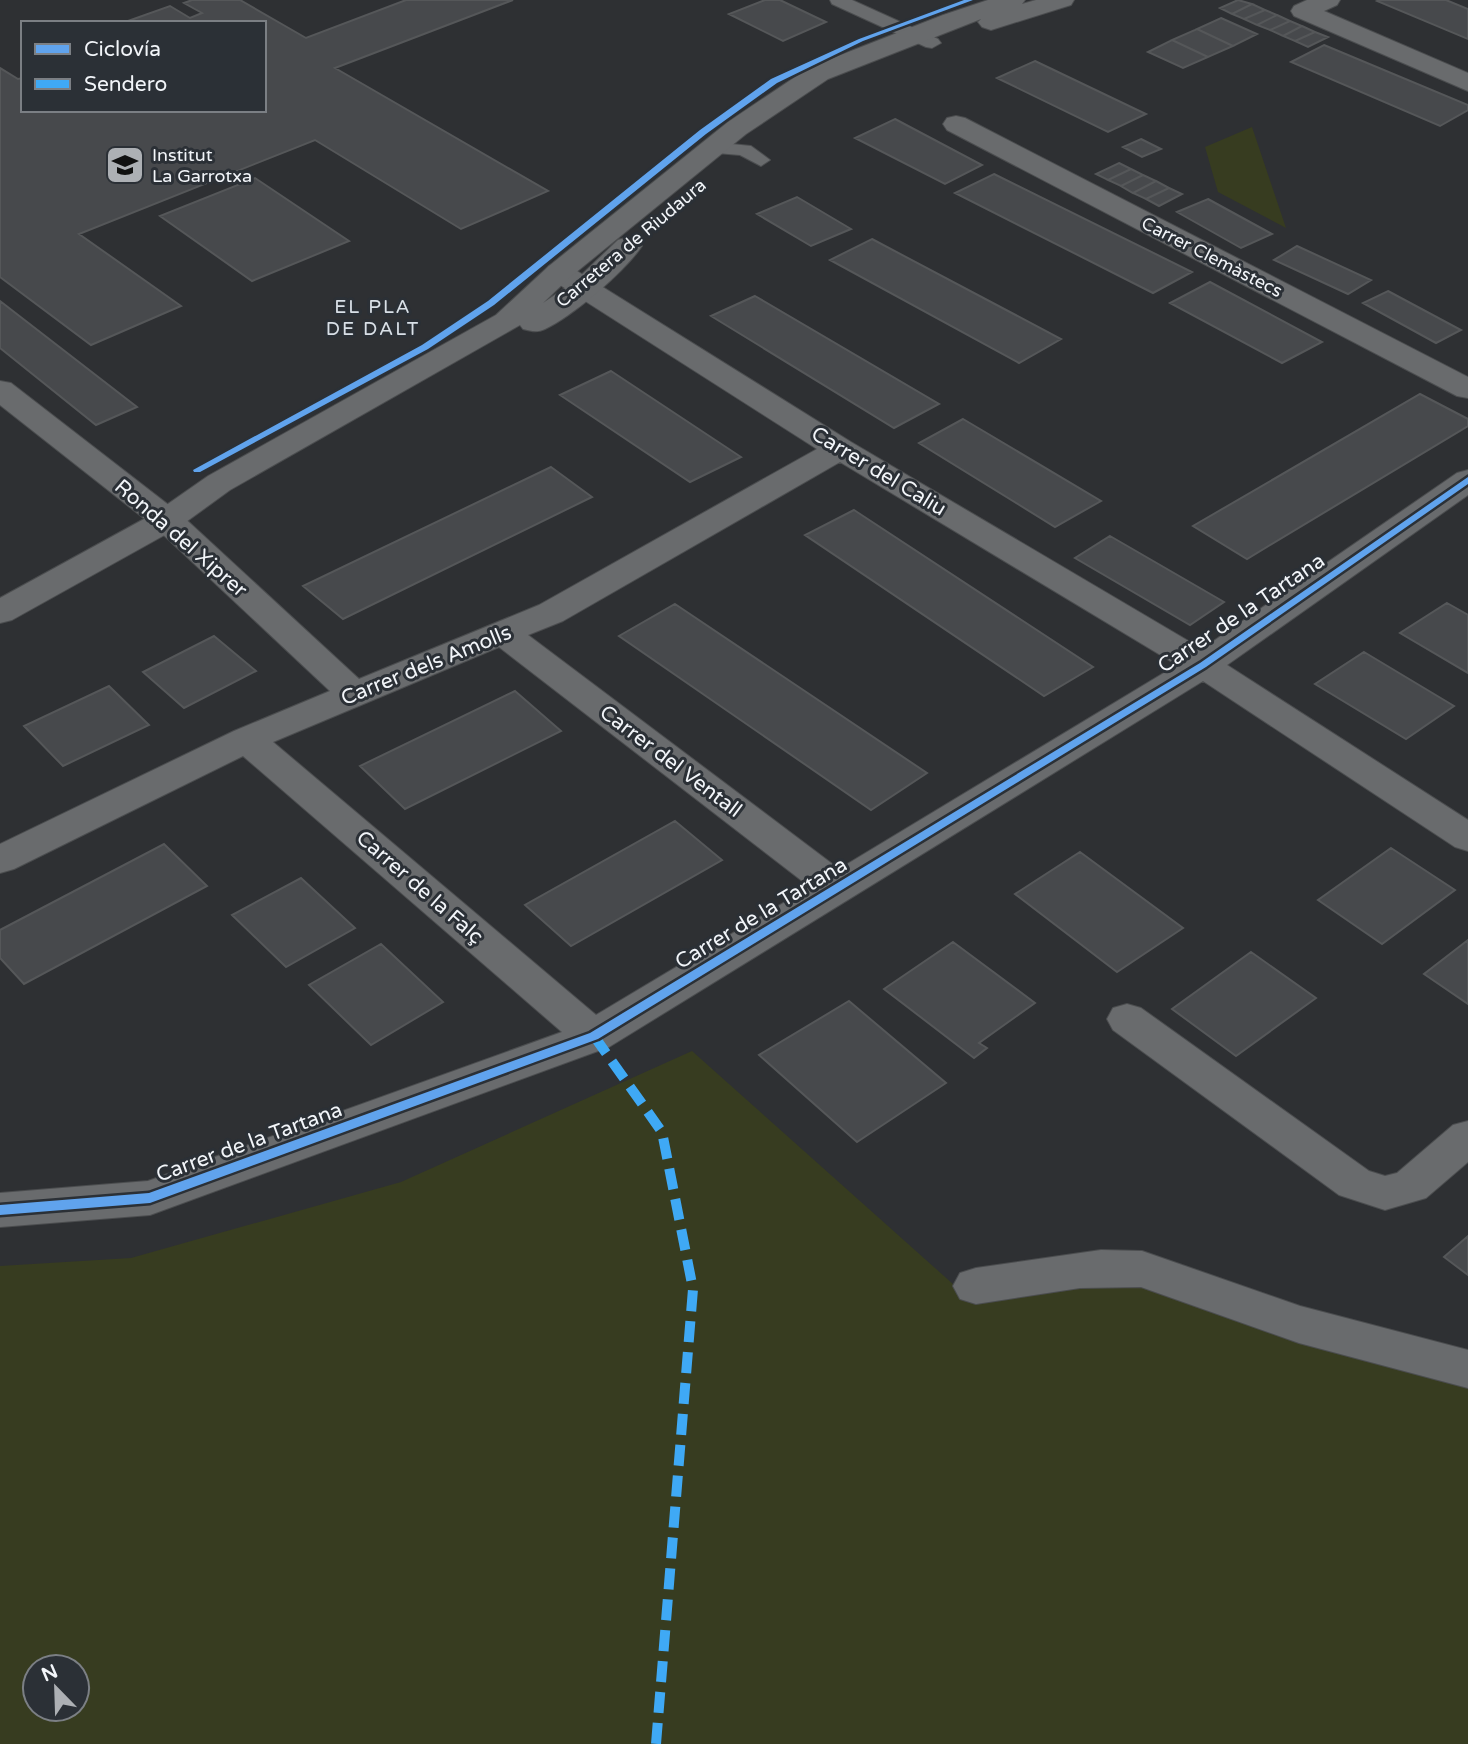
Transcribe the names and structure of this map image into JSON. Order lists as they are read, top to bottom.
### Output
{
  "streets": {
    "street": [
      "Carretera de Riudaura",
      "Carrer Clemàstecs",
      "Carrer del Caliu",
      "Ronda del Xiprer",
      "Carrer de la Tartana",
      "Carrer dels Amolls",
      "Carrer del Ventall",
      "Carrer de la Falç"
    ]
  },
  "crossings": [
    ["Carretera de Riudaura", "Carrer del Caliu"],
    ["Carretera de Riudaura", "Ronda del Xiprer"],
    ["Carrer del Caliu", "Carrer de la Tartana"],
    ["Carrer del Caliu", "Carrer dels Amolls"],
    ["Ronda del Xiprer", "Carrer dels Amolls"],
    ["Carrer de la Tartana", "Carrer del Ventall"],
    ["Carrer de la Tartana", "Carrer de la Falç"],
    ["Carrer dels Amolls", "Carrer del Ventall"],
    ["Carrer dels Amolls", "Carrer de la Falç"]
  ],
  "districts": ["EL PLA DE DALT"],
  "places": {
    "school or university": ["Institut La Garrotxa"]
  },
  "legend": ["Ciclovía", "Sendero"],
  "north": "top left"
}
